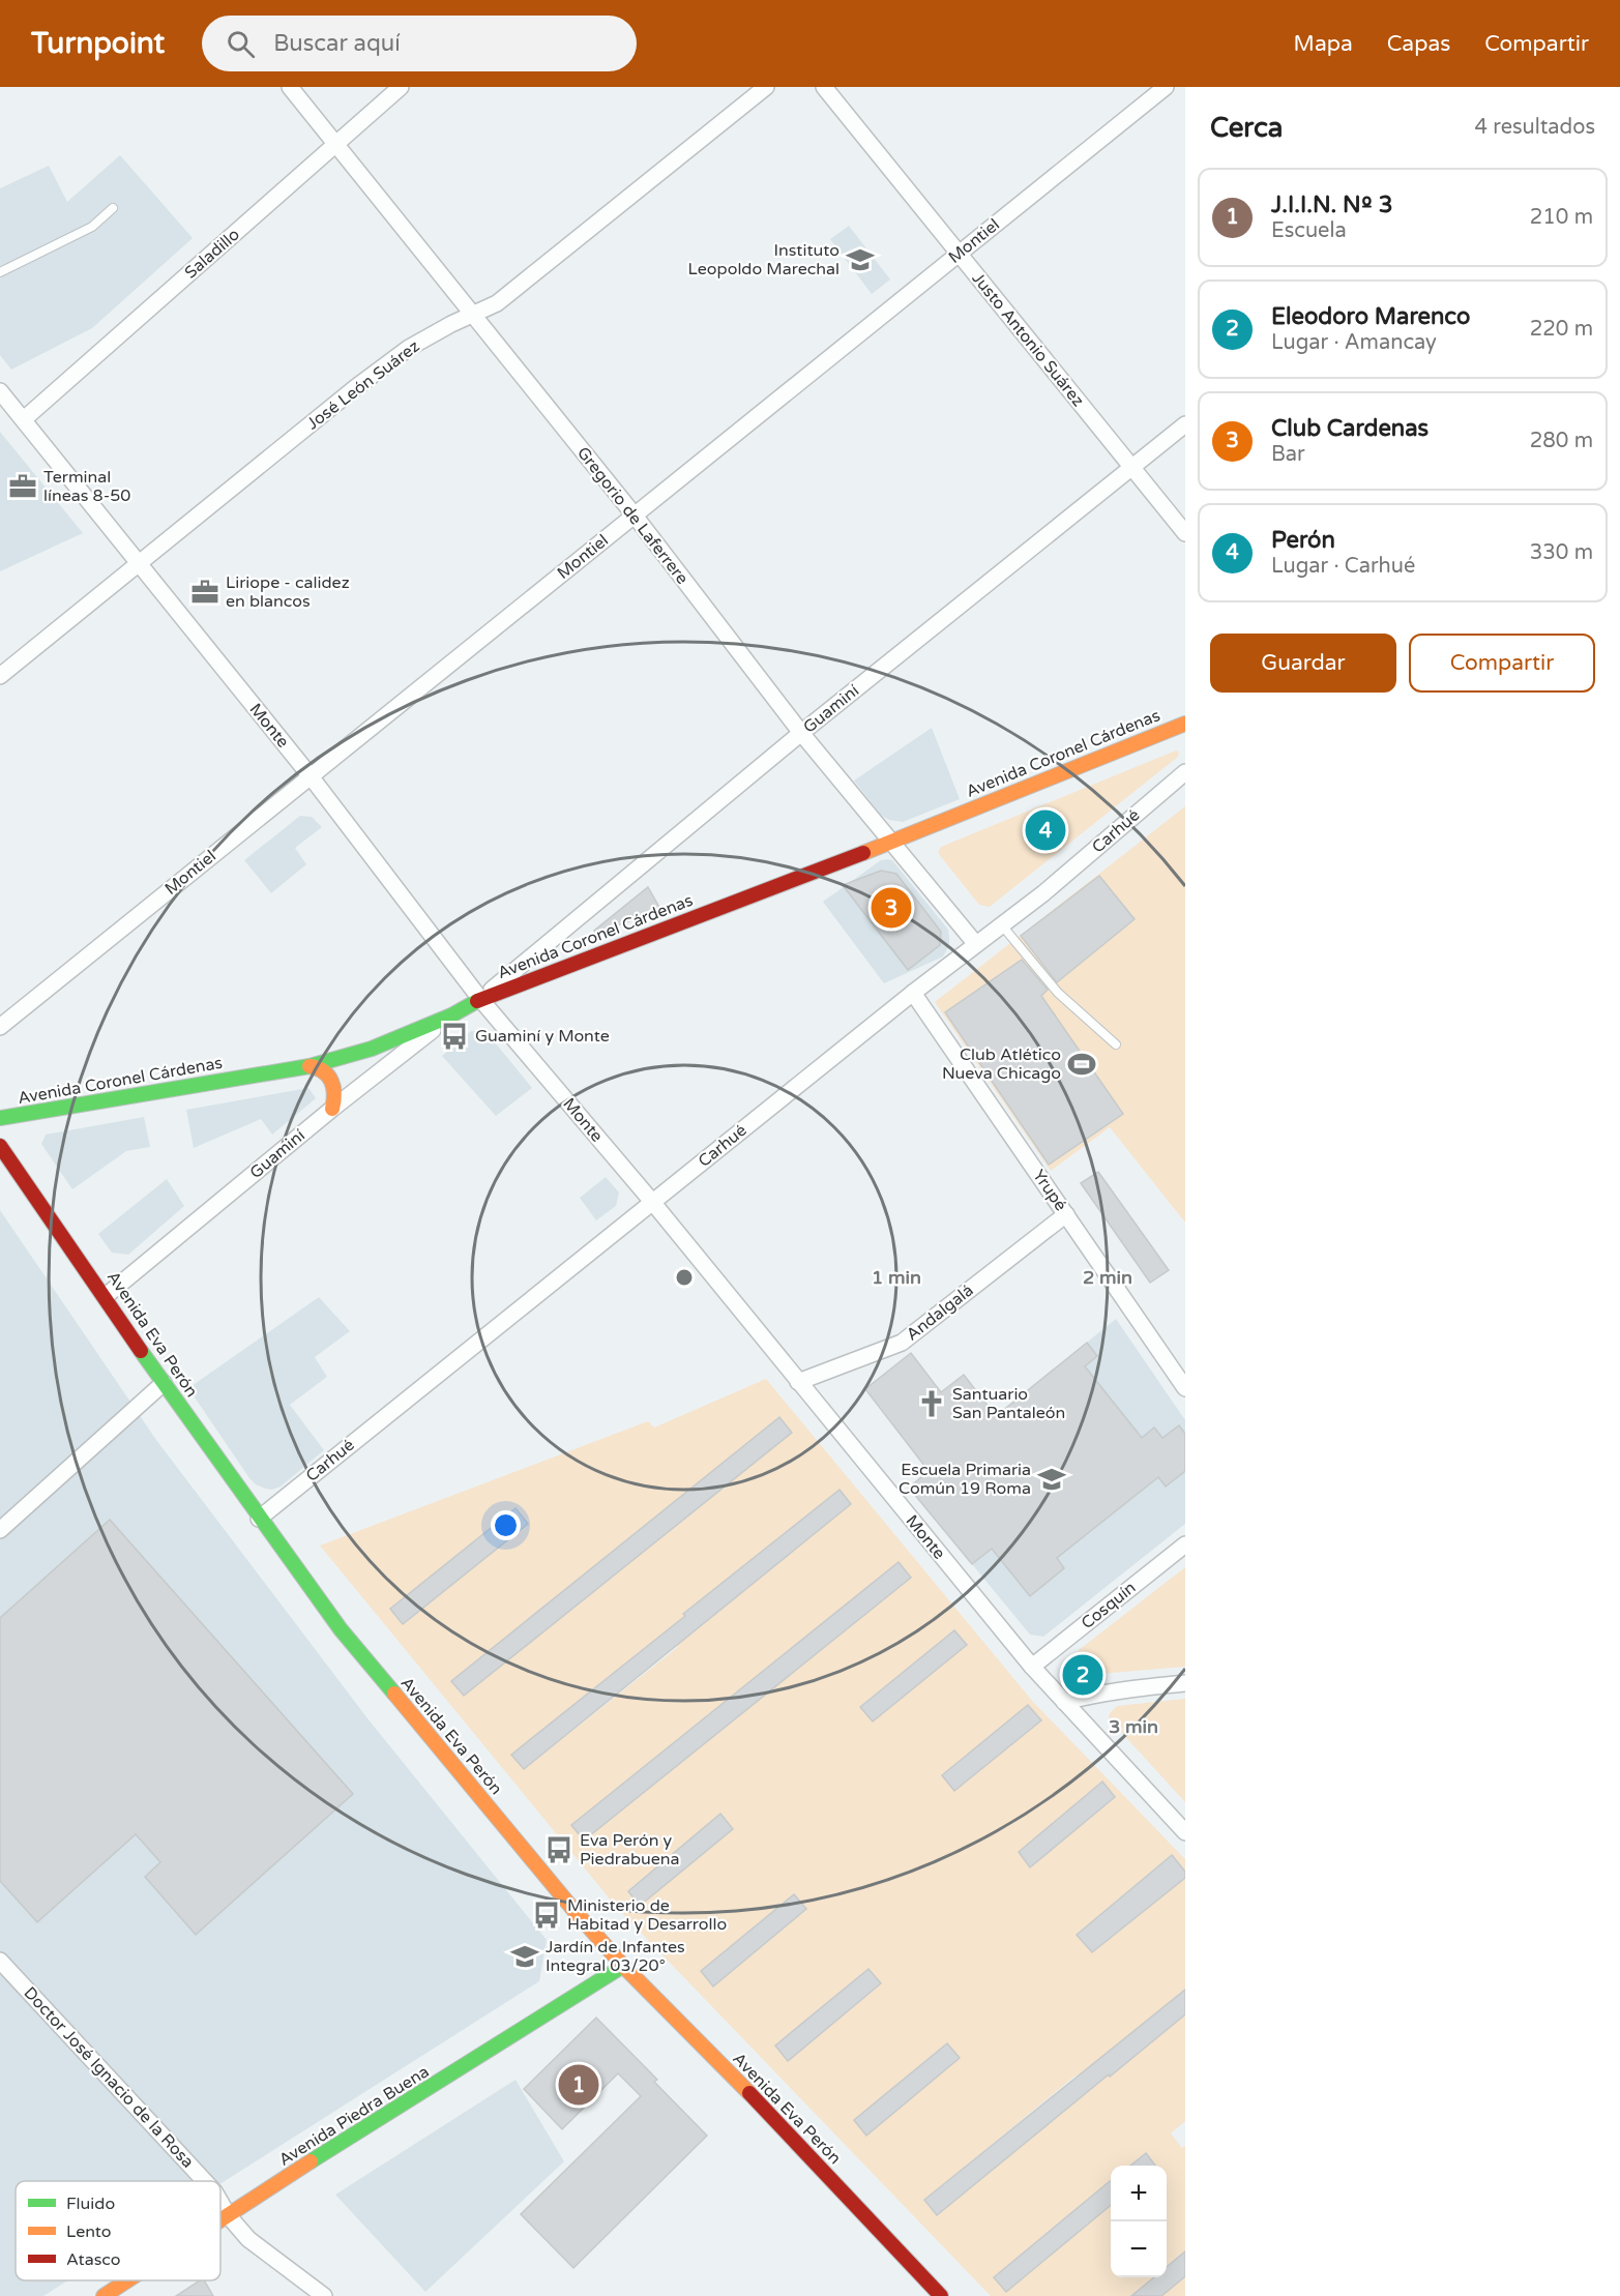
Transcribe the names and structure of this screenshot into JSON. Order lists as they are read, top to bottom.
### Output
{
  "streets": {
    "main road": ["Avenida Coronel Cárdenas", "Avenida Eva Perón", "Avenida Piedra Buena"],
    "street": [
      "Montiel",
      "Saladillo",
      "Justo Antonio Suárez",
      "José León Suárez",
      "Gregorio de Laferrere",
      "Guaminí",
      "Monte",
      "Carhué",
      "Yrupé",
      "Andalgalá",
      "Cosquín",
      "Doctor José Ignacio de la Rosa"
    ]
  },
  "crossings": [
    ["Montiel", "Justo Antonio Suárez"],
    ["Montiel", "Gregorio de Laferrere"],
    ["Montiel", "Monte"],
    ["Saladillo", "Gregorio de Laferrere"],
    ["Saladillo", "Monte"],
    ["Justo Antonio Suárez", "Guaminí"],
    ["José León Suárez", "Gregorio de Laferrere"],
    ["José León Suárez", "Monte"],
    ["Gregorio de Laferrere", "Guaminí"],
    ["Gregorio de Laferrere", "Avenida Coronel Cárdenas"],
    ["Gregorio de Laferrere", "Carhué"],
    ["Guaminí", "Monte"],
    ["Guaminí", "Avenida Coronel Cárdenas"],
    ["Guaminí", "Avenida Eva Perón"],
    ["Monte", "Avenida Coronel Cárdenas"],
    ["Monte", "Carhué"],
    ["Monte", "Andalgalá"],
    ["Monte", "Cosquín"],
    ["Carhué", "Yrupé"],
    ["Carhué", "Avenida Eva Perón"],
    ["Yrupé", "Andalgalá"],
    ["Avenida Eva Perón", "Avenida Piedra Buena"],
    ["Doctor José Ignacio de la Rosa", "Avenida Piedra Buena"]
  ],
  "places": {
    "school or university": ["Instituto Leopoldo Marechal", "Escuela Primaria Común 19 Roma", "Jardín de Infantes Integral 03/20°"],
    "office": ["Terminal líneas 8-50", "Liriope - calidez en blancos"],
    "bus stop": ["Guaminí y Monte", "Eva Perón y Piedrabuena", "Ministerio de Habitad y Desarrollo"],
    "sports": ["Club Atlético Nueva Chicago"],
    "church": ["Santuario San Pantaleón"]
  },
  "legend": ["Fluido", "Lento", "Atasco"],
  "page": {
    "header": "Turnpoint",
    "search": "Buscar aquí",
    "nav": ["Mapa", "Capas", "Compartir"],
    "heading": ["Cerca", "4 resultados"],
    "list": [
      {
        "mark": "1",
        "name": "J.I.I.N. Nº 3",
        "note": "Escuela",
        "value": "210 m"
      },
      {
        "mark": "2",
        "name": "Eleodoro Marenco",
        "note": "Lugar · Amancay",
        "value": "220 m"
      },
      {
        "mark": "3",
        "name": "Club Cardenas",
        "note": "Bar",
        "value": "280 m"
      },
      {
        "mark": "4",
        "name": "Perón",
        "note": "Lugar · Carhué",
        "value": "330 m"
      }
    ],
    "buttons": ["Guardar", "Compartir"],
    "pins": [
      "4",
      "3",
      "2",
      "1"
    ],
    "map_buttons": ["+", "−"]
  },
  "rings": ["1 min", "2 min", "3 min"]
}
